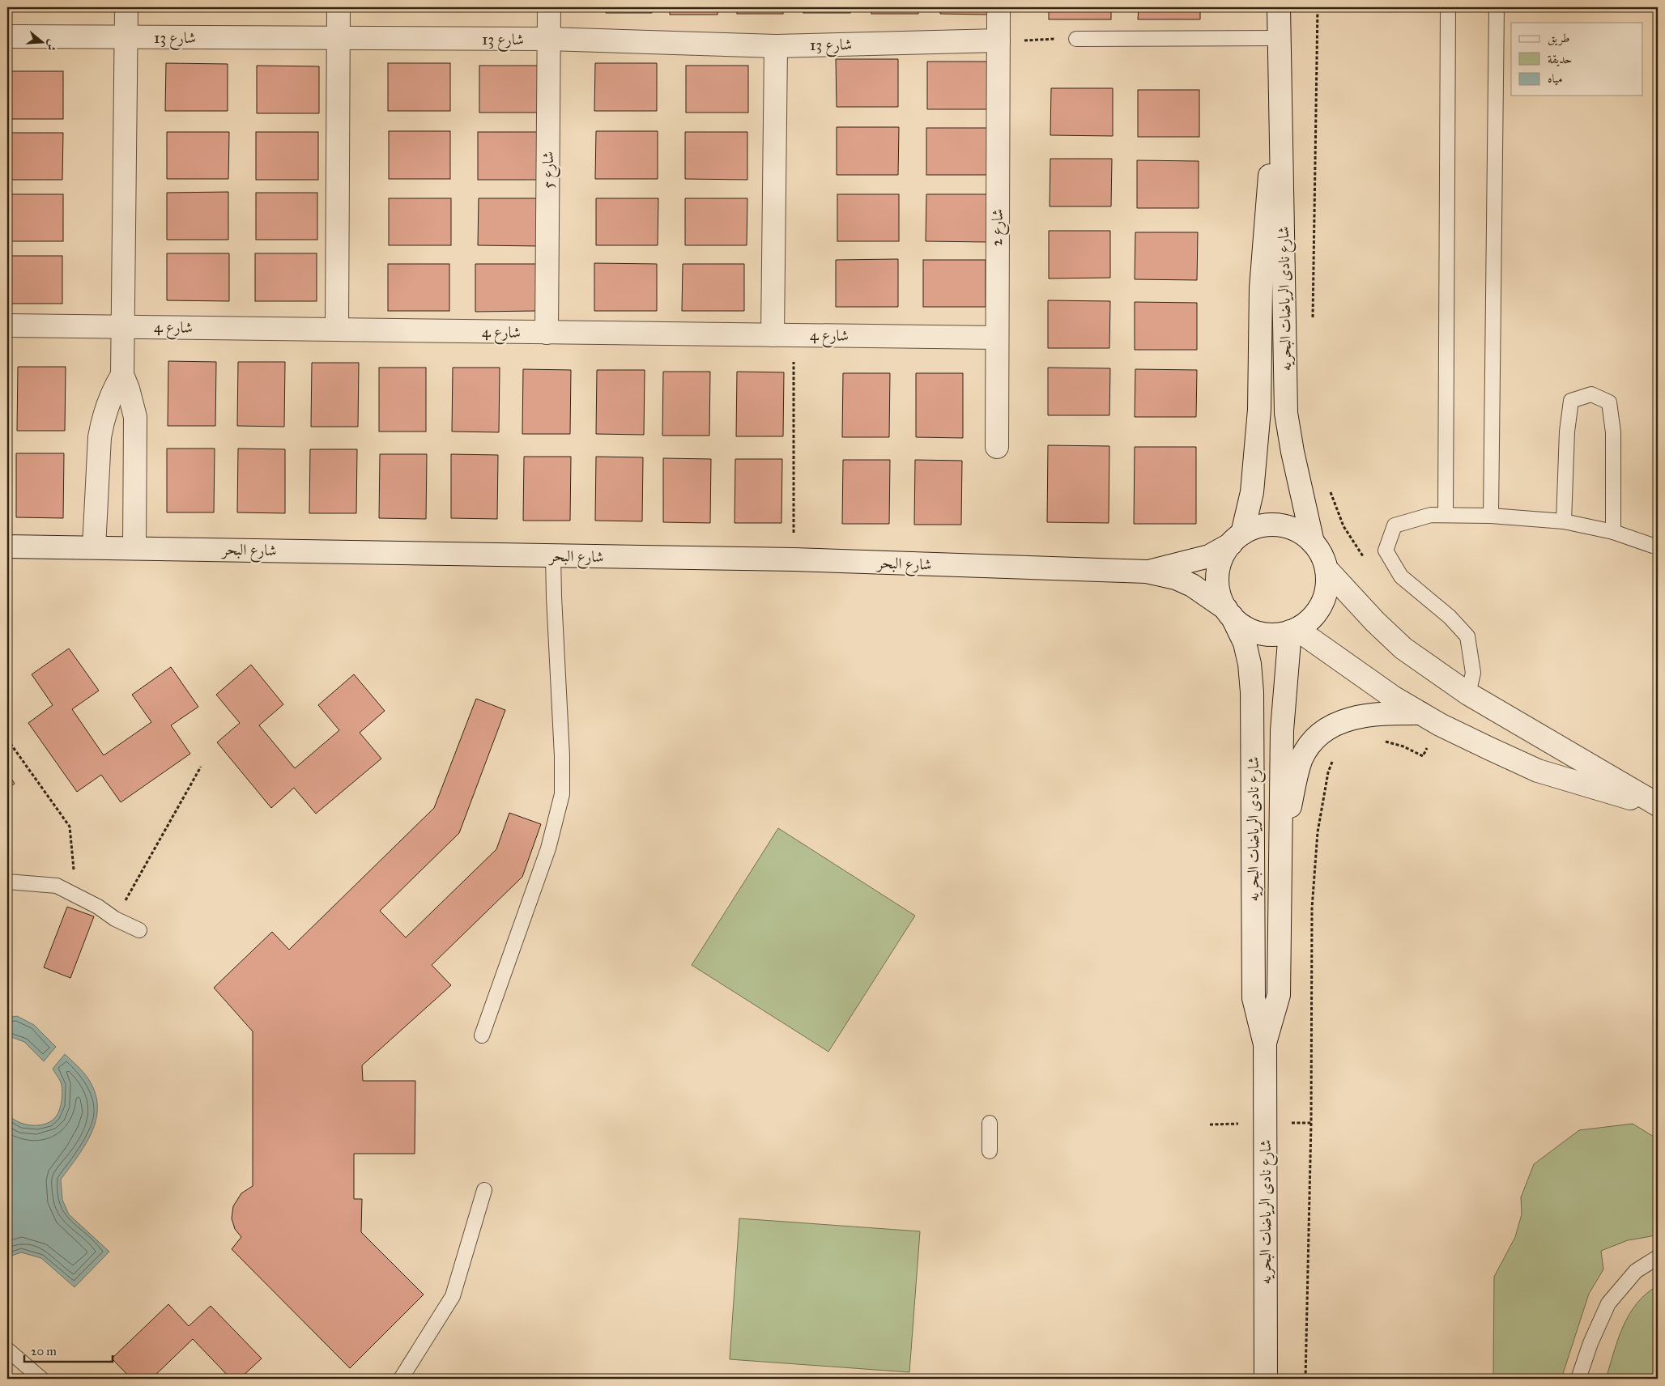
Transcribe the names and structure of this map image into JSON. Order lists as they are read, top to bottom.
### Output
{
  "streets": {
    "street": [
      "شارع 13",
      "شارع 5",
      "شارع 2",
      "شارع نادى الرياضات البحريه",
      "شارع 4",
      "شارع البحر"
    ]
  },
  "crossings": [
    ["شارع 13", "شارع 5"],
    ["شارع 13", "شارع 2"],
    ["شارع 5", "شارع 4"],
    ["شارع 2", "شارع 4"],
    ["شارع نادى الرياضات البحريه", "شارع البحر"]
  ],
  "legend": ["طريق", "حديقة", "مياه"],
  "scale_bar": "20 m",
  "north": "right"
}
